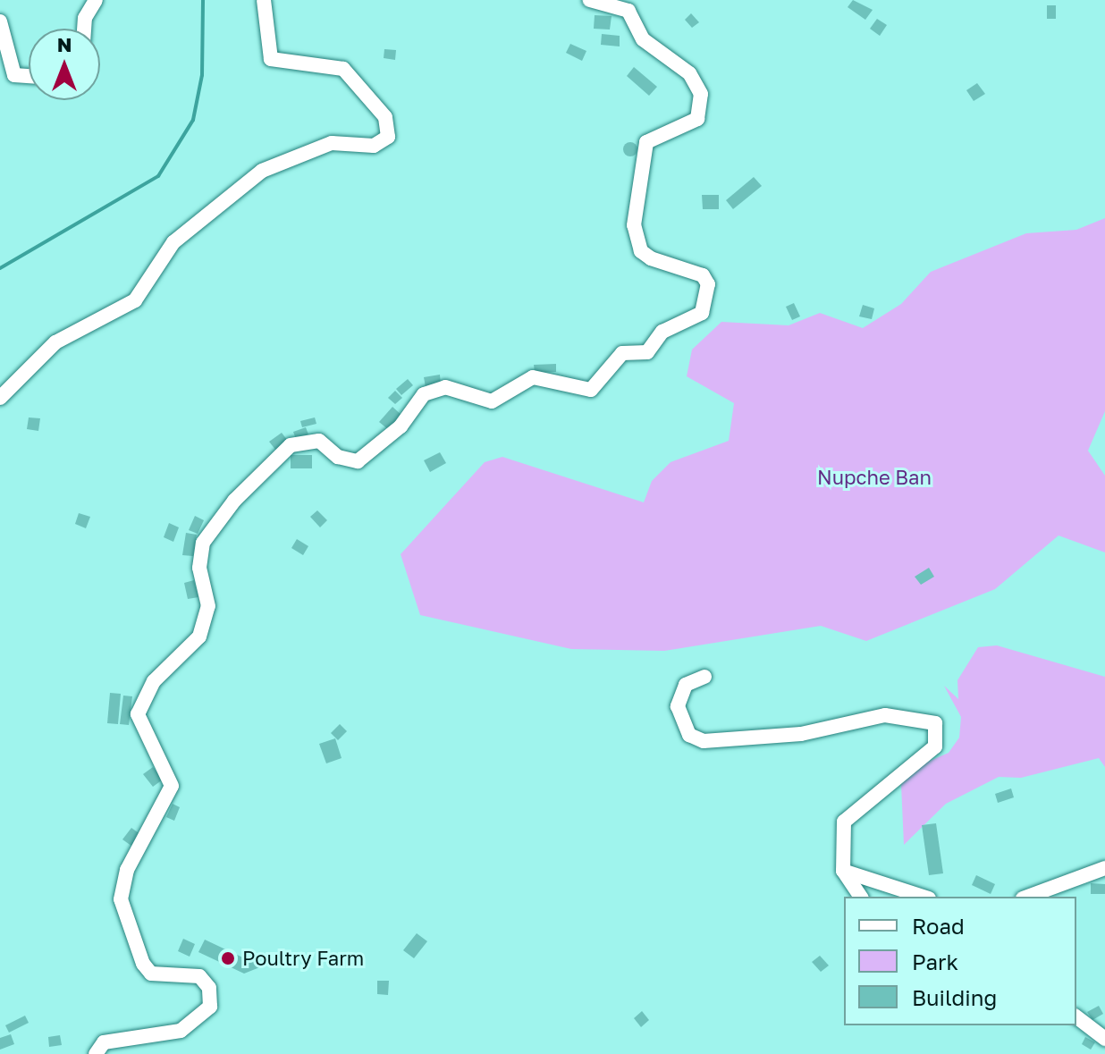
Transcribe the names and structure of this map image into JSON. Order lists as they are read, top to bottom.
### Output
{
  "parks": ["Nupche Ban"],
  "places": ["Poultry Farm"],
  "legend": ["Road", "Park", "Building"],
  "north": "top"
}
